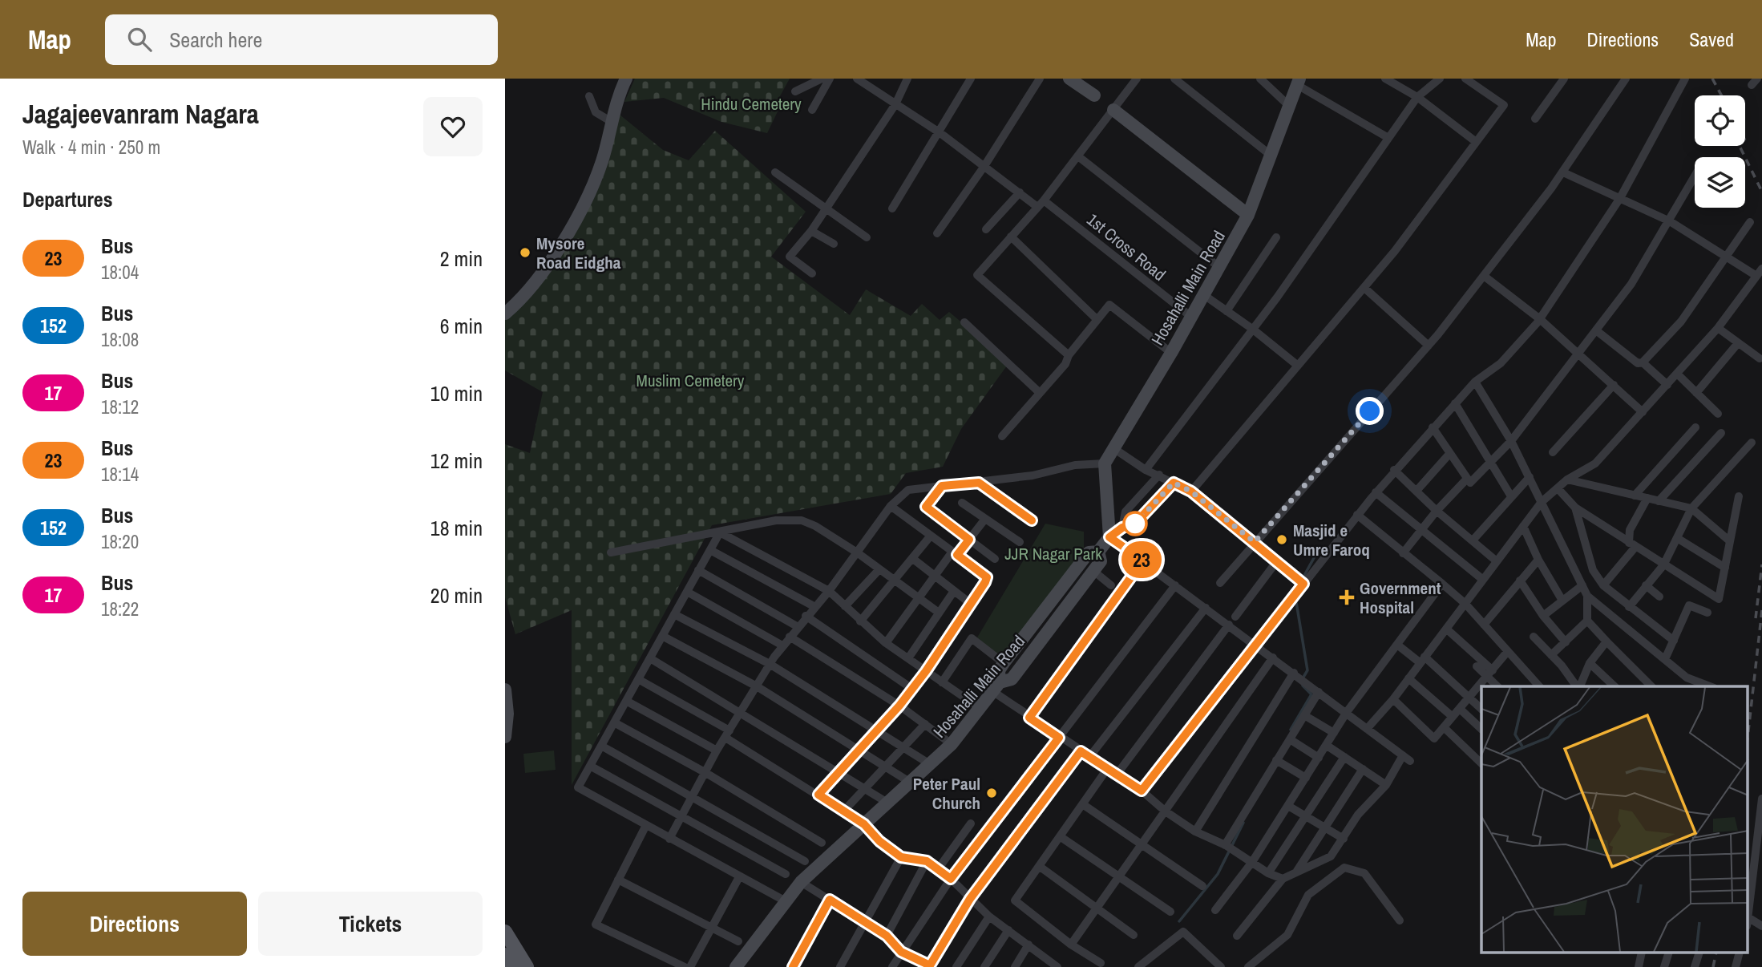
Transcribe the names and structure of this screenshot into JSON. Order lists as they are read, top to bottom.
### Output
{
  "streets": {
    "street": ["1st Cross Road", "Hosahalli Main Road"]
  },
  "crossings": [
    ["1st Cross Road", "Hosahalli Main Road"]
  ],
  "parks": ["Hindu Cemetery", "Muslim Cemetery", "JJR Nagar Park"],
  "places": {
    "other": ["Mysore Road Eidgha", "Masjid e Umre Faroq", "Peter Paul Church"],
    "health": ["Government Hospital"]
  },
  "lines": ["bus line 23"],
  "page": {
    "header": "Map",
    "search": "Search here",
    "nav": ["Map", "Directions", "Saved"],
    "heading": [
      ["Jagajeevanram Nagara", "Walk · 4 min · 250 m"],
      "Departures"
    ],
    "on_map": "23",
    "list": [
      {
        "mark": "23",
        "name": "Bus",
        "note": "18:04",
        "value": "2 min"
      },
      {
        "mark": "152",
        "name": "Bus",
        "note": "18:08",
        "value": "6 min"
      },
      {
        "mark": "17",
        "name": "Bus",
        "note": "18:12",
        "value": "10 min"
      },
      {
        "mark": "23",
        "name": "Bus",
        "note": "18:14",
        "value": "12 min"
      },
      {
        "mark": "152",
        "name": "Bus",
        "note": "18:20",
        "value": "18 min"
      },
      {
        "mark": "17",
        "name": "Bus",
        "note": "18:22",
        "value": "20 min"
      }
    ],
    "buttons": ["Directions", "Tickets"]
  }
}
